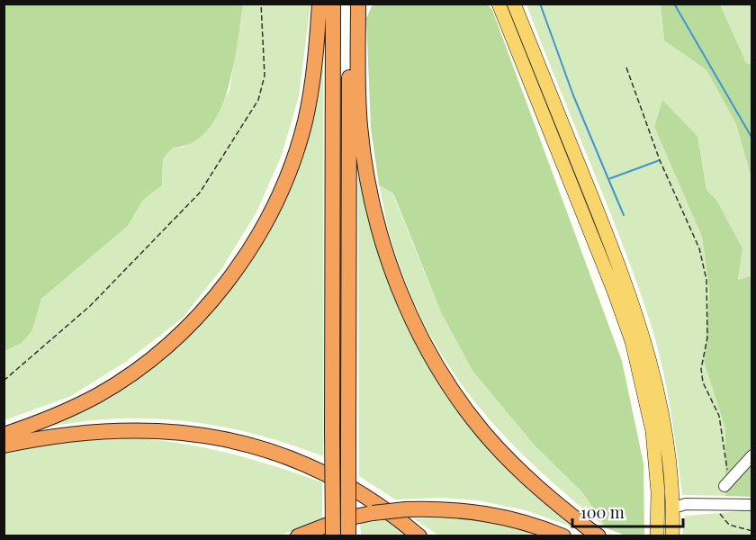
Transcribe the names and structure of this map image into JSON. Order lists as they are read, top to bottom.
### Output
{
  "scale_bar": "100 m"
}
